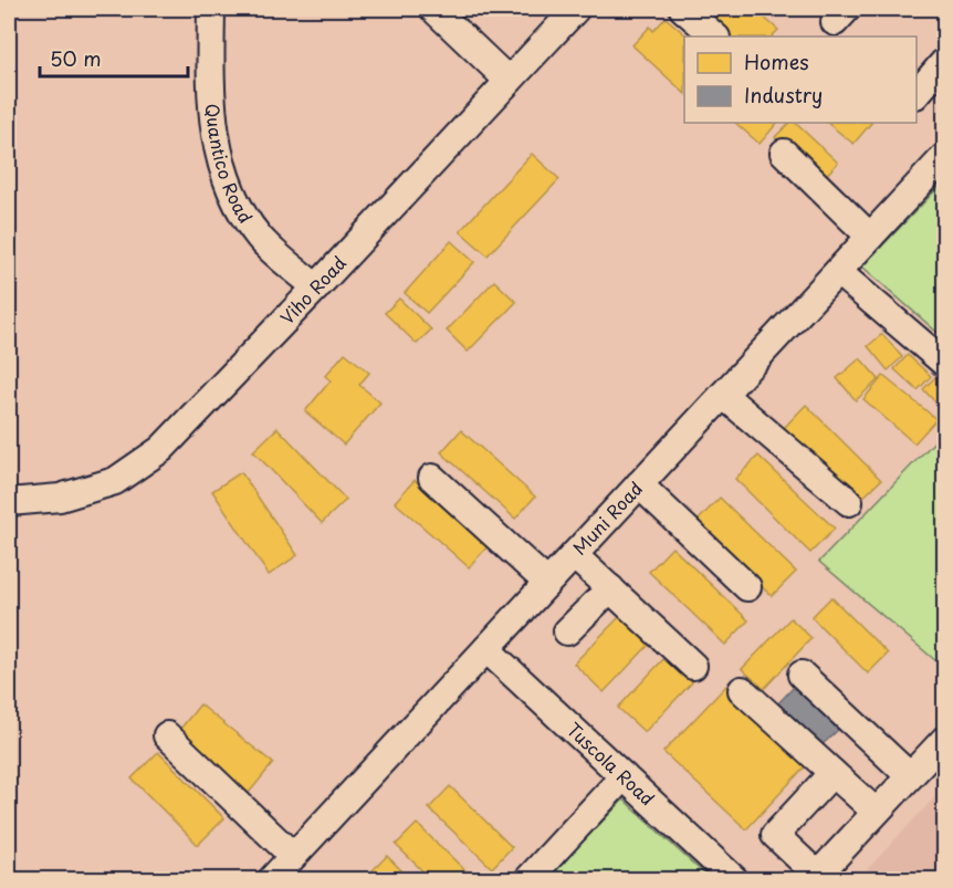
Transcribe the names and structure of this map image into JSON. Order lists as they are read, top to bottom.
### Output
{
  "streets": {
    "street": [
      "Quantico Road",
      "Viho Road",
      "Muni Road",
      "Tuscola Road"
    ]
  },
  "crossings": [
    ["Quantico Road", "Viho Road"],
    ["Muni Road", "Tuscola Road"]
  ],
  "legend": ["Homes", "Industry"],
  "scale_bar": "50 m"
}
